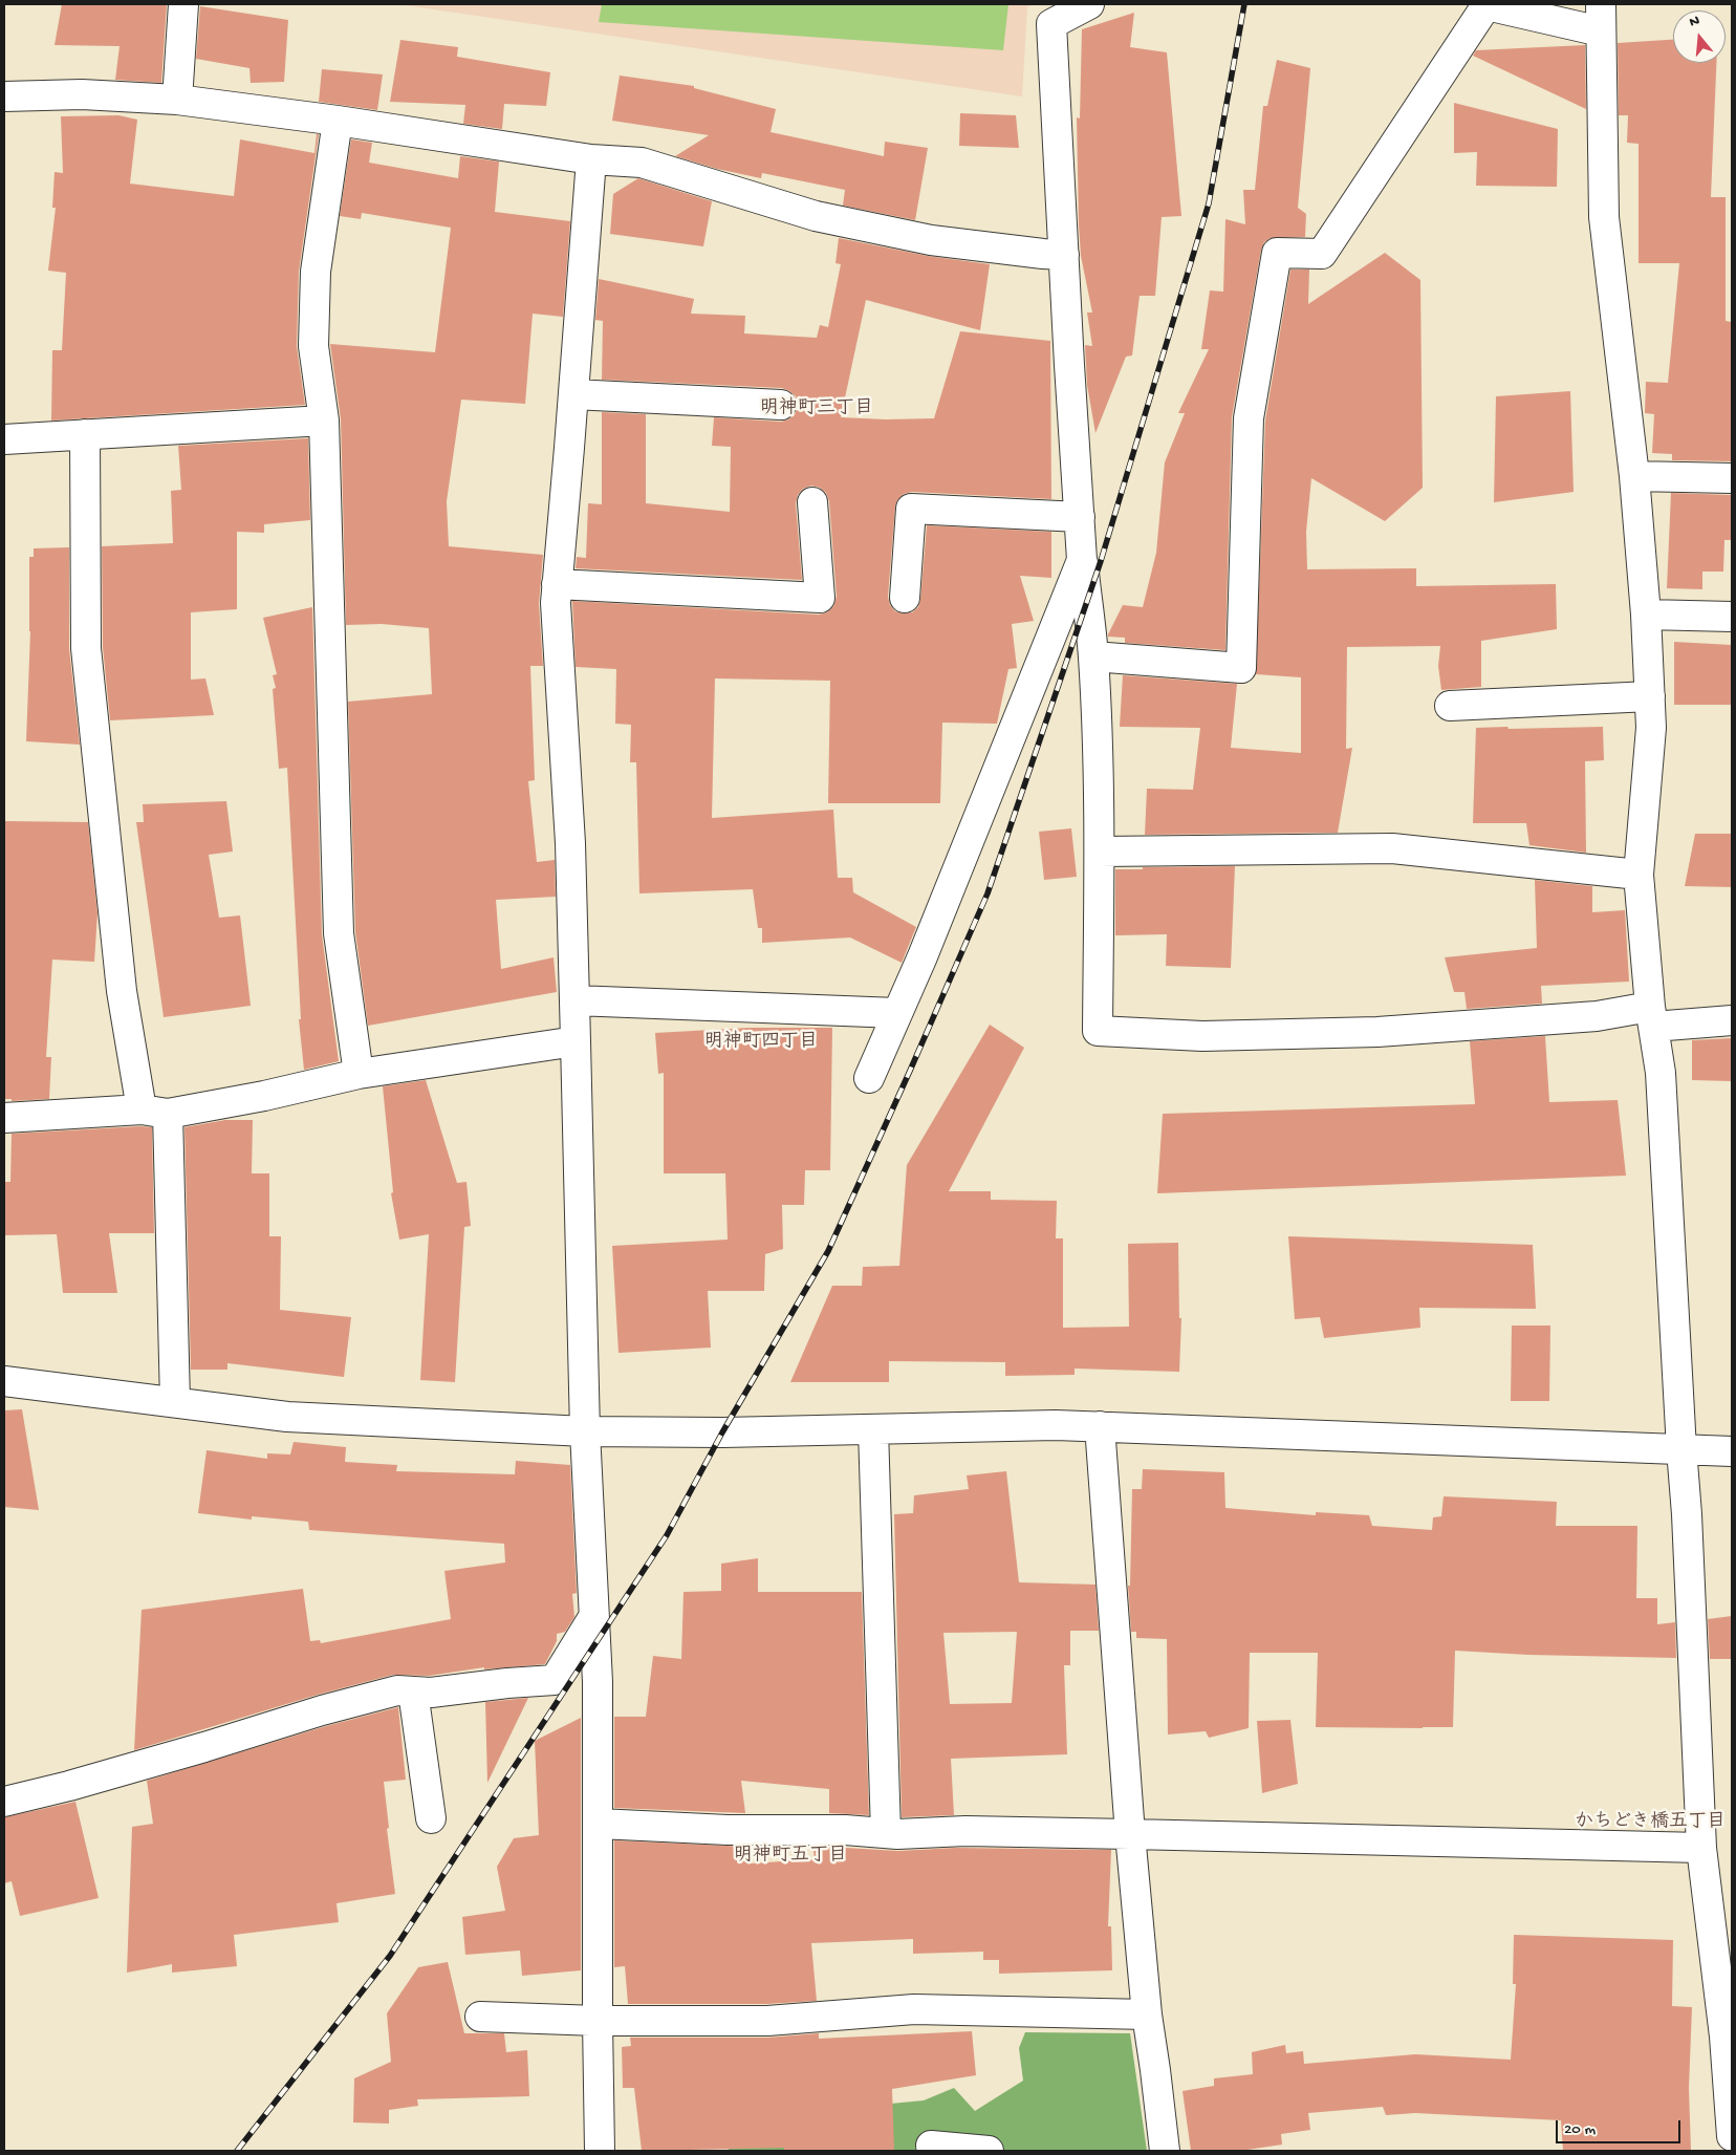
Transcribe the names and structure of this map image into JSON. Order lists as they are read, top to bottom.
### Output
{
  "districts": [
    "明神町三丁目",
    "明神町四丁目",
    "かちどき橋五丁目",
    "明神町五丁目"
  ],
  "scale_bar": "20 m",
  "north": "top"
}
